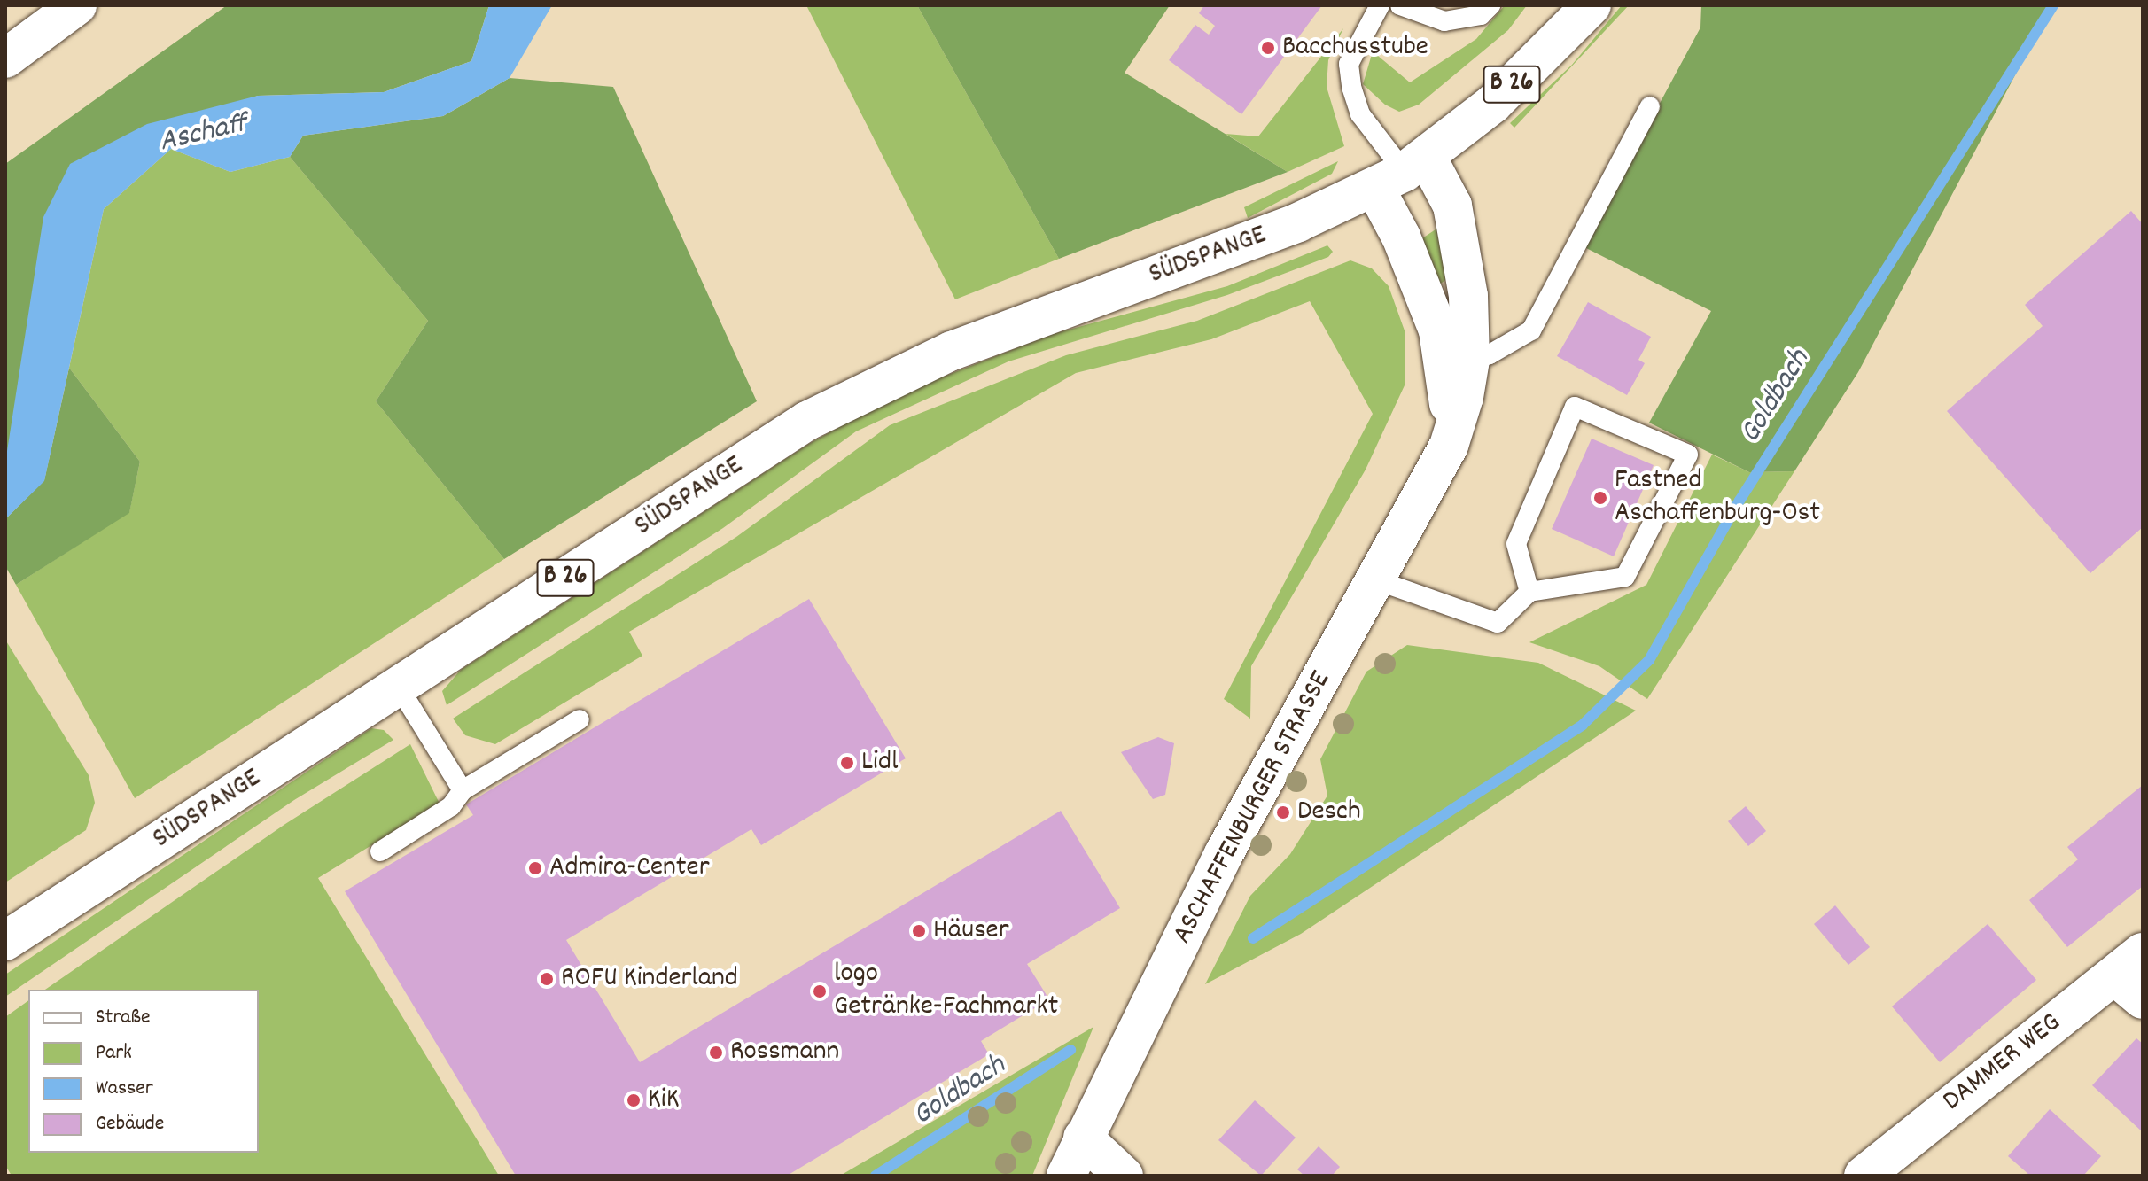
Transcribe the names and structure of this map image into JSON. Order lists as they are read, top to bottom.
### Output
{
  "streets": {
    "main road": [
      "B 26",
      "SÜDSPANGE",
      "ASCHAFFENBURGER STRASSE",
      "DAMMER WEG"
    ]
  },
  "crossings": [
    ["B 26", "SÜDSPANGE"],
    ["B 26", "ASCHAFFENBURGER STRASSE"],
    ["SÜDSPANGE", "ASCHAFFENBURGER STRASSE"]
  ],
  "water": ["Aschaff", "Goldbach"],
  "places": [
    "Bacchusstube",
    "Fastned Aschaffenburg-Ost",
    "Lidl",
    "Desch",
    "Admira-Center",
    "Häuser",
    "ROFU Kinderland",
    "logo Getränke-Fachmarkt",
    "Rossmann",
    "KiK"
  ],
  "legend": [
    "Straße",
    "Park",
    "Wasser",
    "Gebäude"
  ]
}
